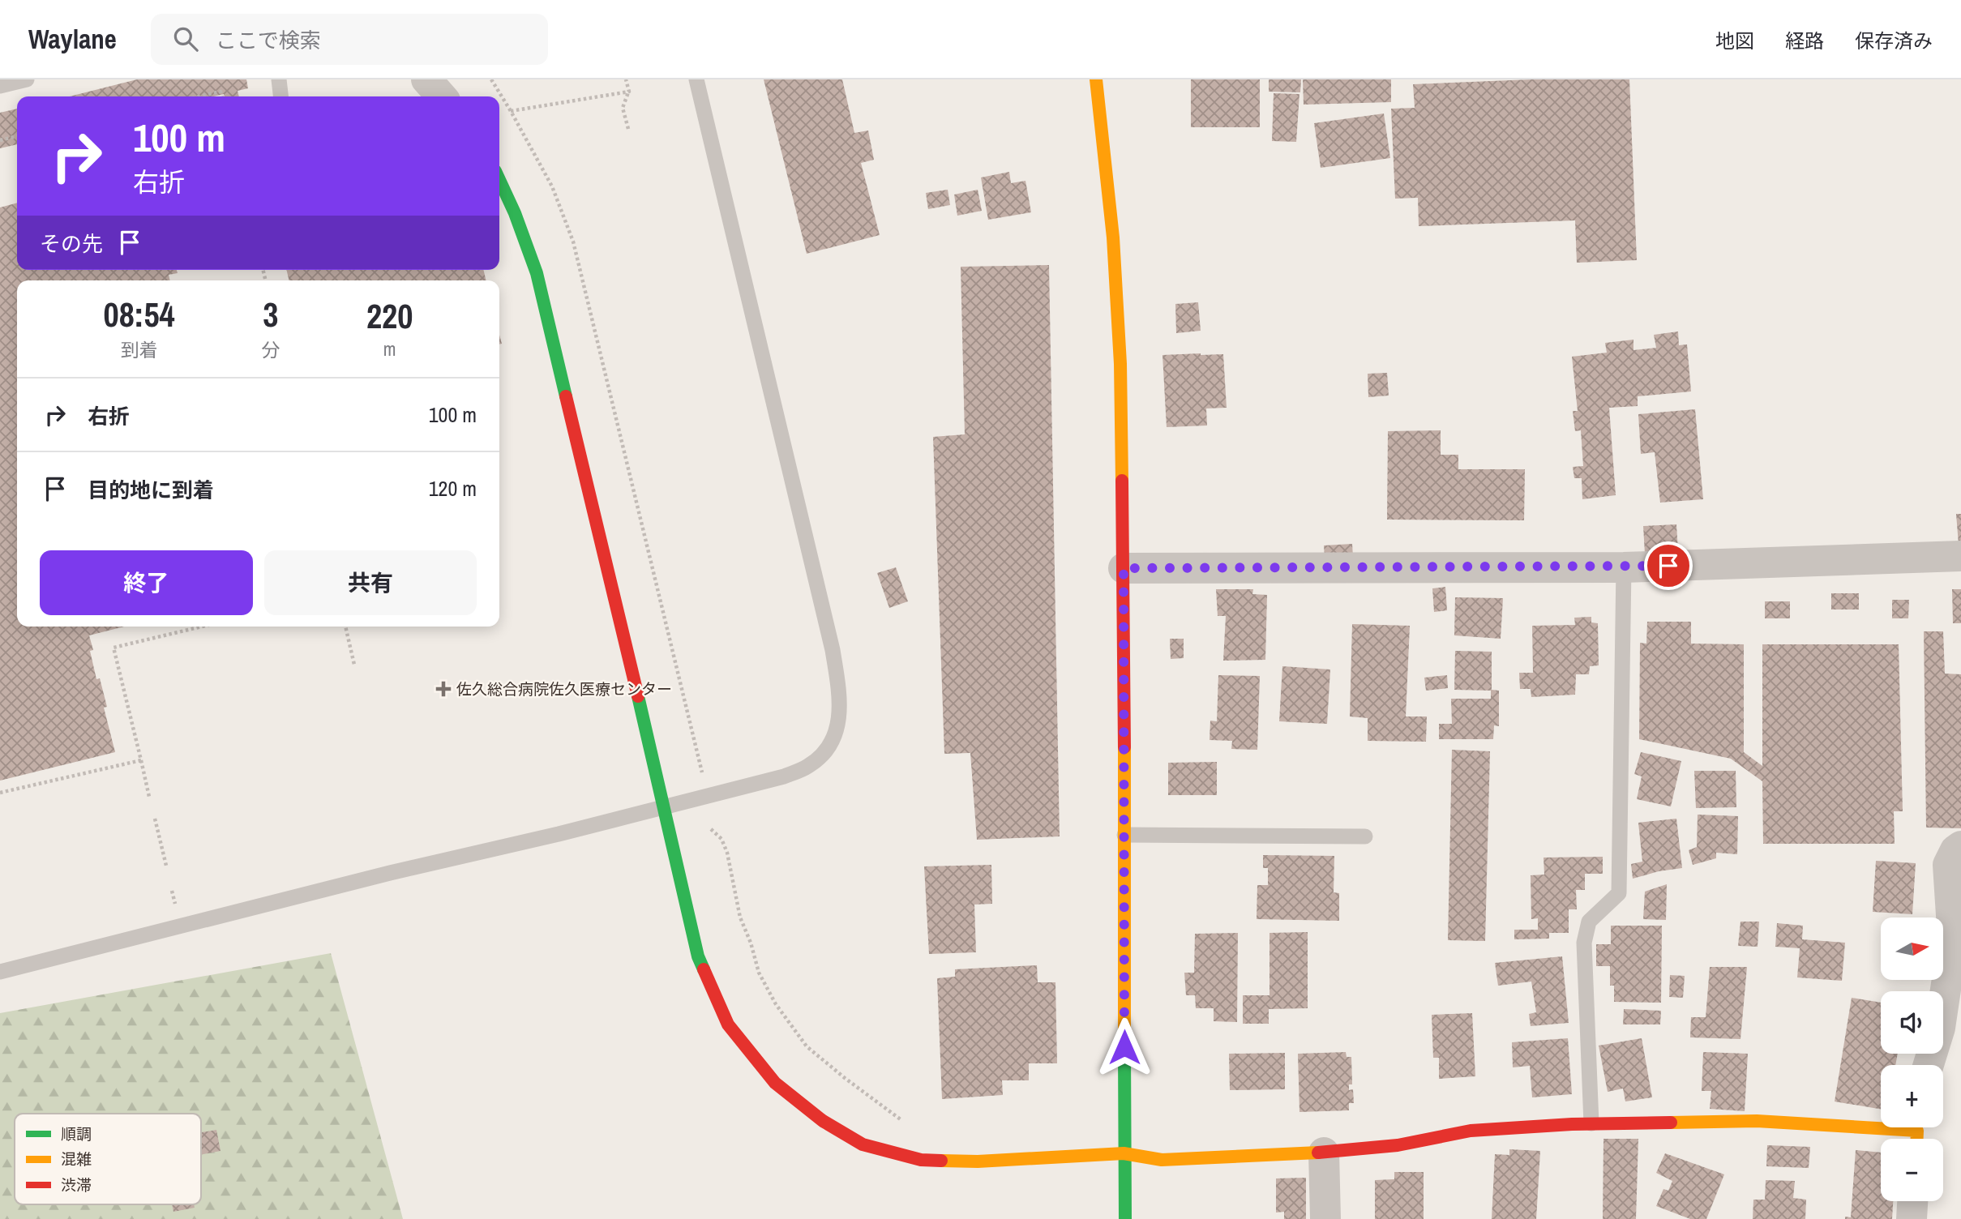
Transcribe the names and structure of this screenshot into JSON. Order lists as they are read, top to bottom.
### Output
{
  "places": {
    "health": ["佐久総合病院佐久医療センター"]
  },
  "legend": ["順調", "混雑", "渋滞"],
  "north": "right",
  "page": {
    "header": "Waylane",
    "search": "ここで検索",
    "nav": ["地図", "経路", "保存済み"],
    "turn": ["100 m", "右折"],
    "then": "その先",
    "eta": [
      "08:54",
      "到着",
      "3",
      "分",
      "220",
      "m"
    ],
    "list": [
      {
        "name": "右折",
        "value": "100 m"
      },
      {
        "name": "目的地に到着",
        "value": "120 m"
      }
    ],
    "buttons": ["終了", "共有"],
    "map_buttons": ["+", "−"]
  }
}
